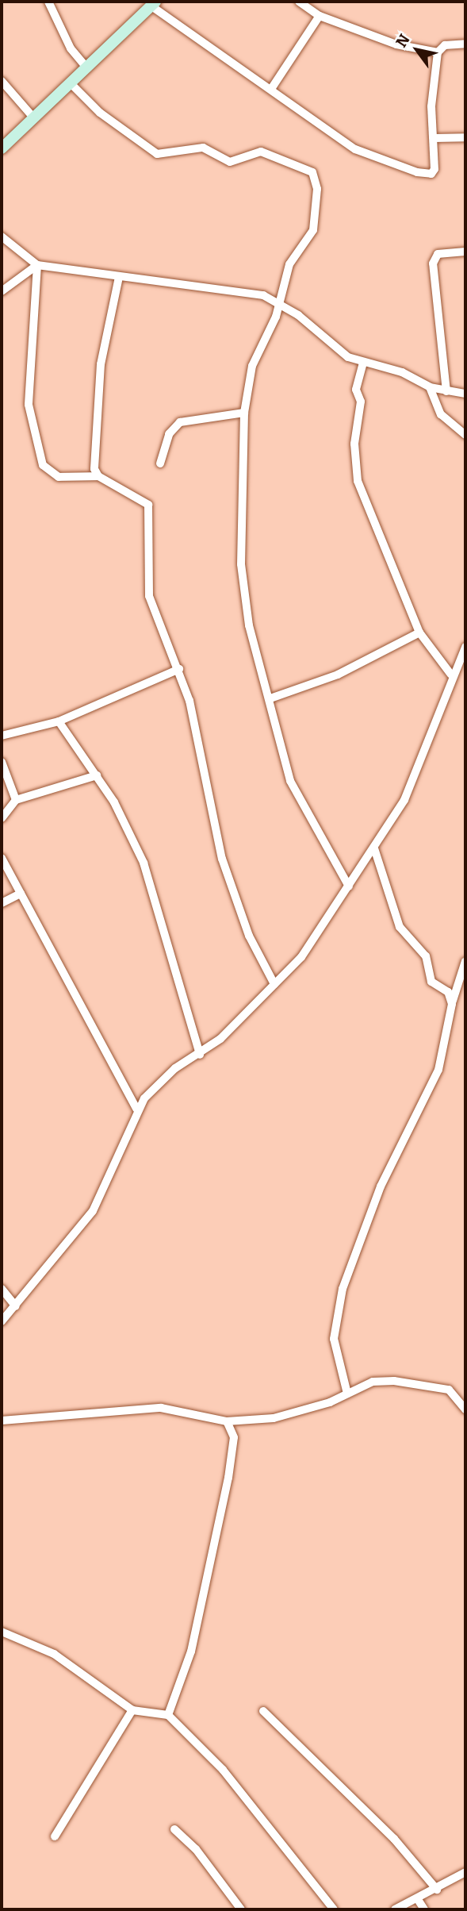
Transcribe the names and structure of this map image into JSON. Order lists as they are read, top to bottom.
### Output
{
  "north": "top left"
}
